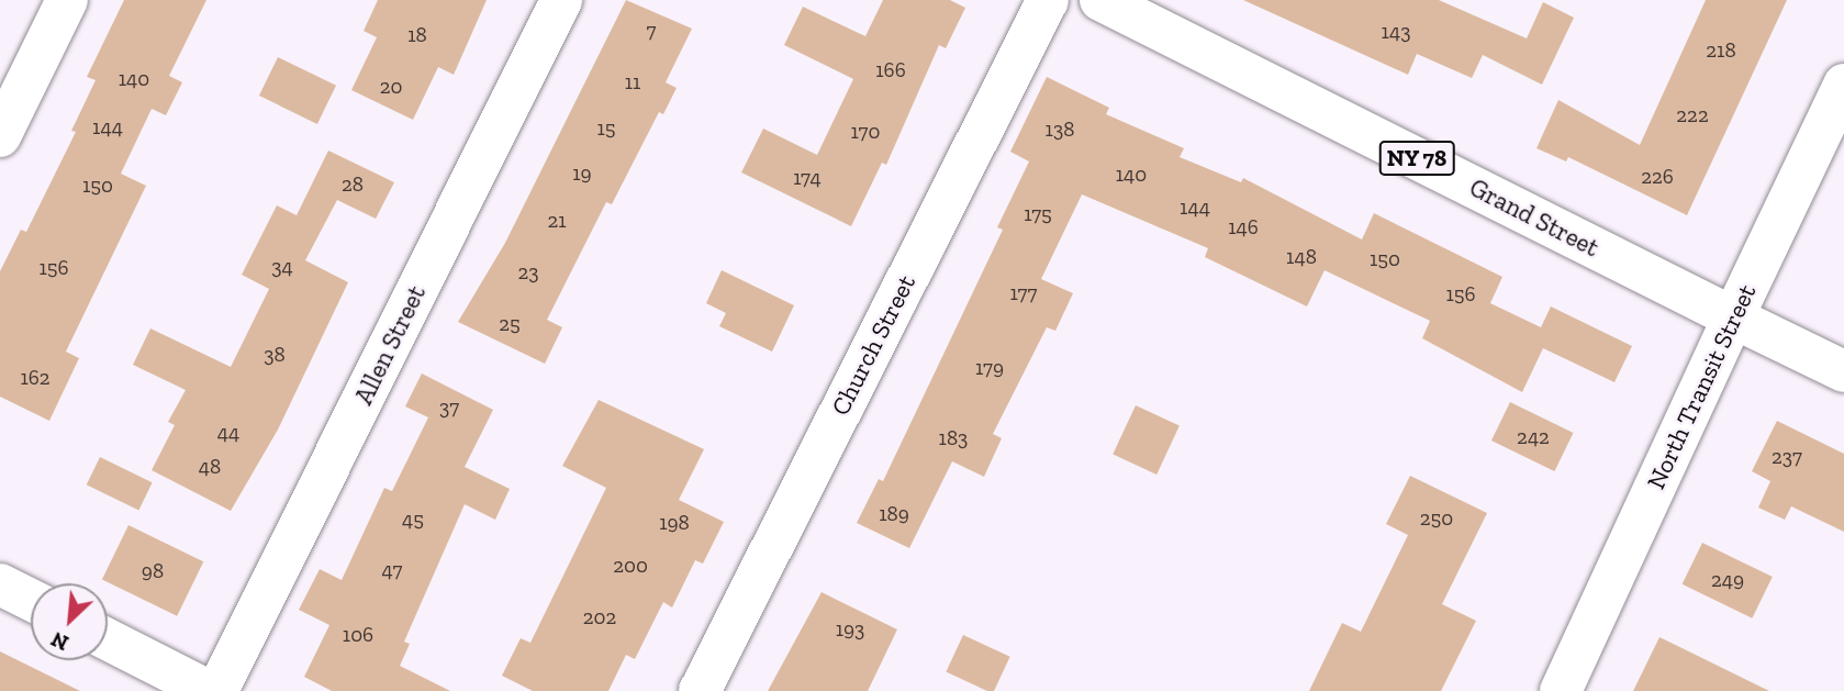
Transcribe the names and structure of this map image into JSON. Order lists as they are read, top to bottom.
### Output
{
  "streets": {
    "street": [
      "NY 78",
      "Grand Street",
      "Allen Street",
      "Church Street",
      "North Transit Street"
    ]
  },
  "crossings": [
    ["Grand Street", "North Transit Street"]
  ],
  "house_numbers": [
    "7",
    "143",
    "18",
    "218",
    "166",
    "140",
    "11",
    "20",
    "222",
    "144",
    "15",
    "138",
    "170",
    "19",
    "140",
    "226",
    "174",
    "28",
    "150",
    "144",
    "175",
    "21",
    "146",
    "148",
    "150",
    "34",
    "156",
    "23",
    "177",
    "156",
    "25",
    "38",
    "179",
    "162",
    "37",
    "44",
    "242",
    "183",
    "237",
    "48",
    "189",
    "250",
    "45",
    "198",
    "200",
    "47",
    "98",
    "249",
    "202",
    "193",
    "106"
  ],
  "north": "bottom left"
}
